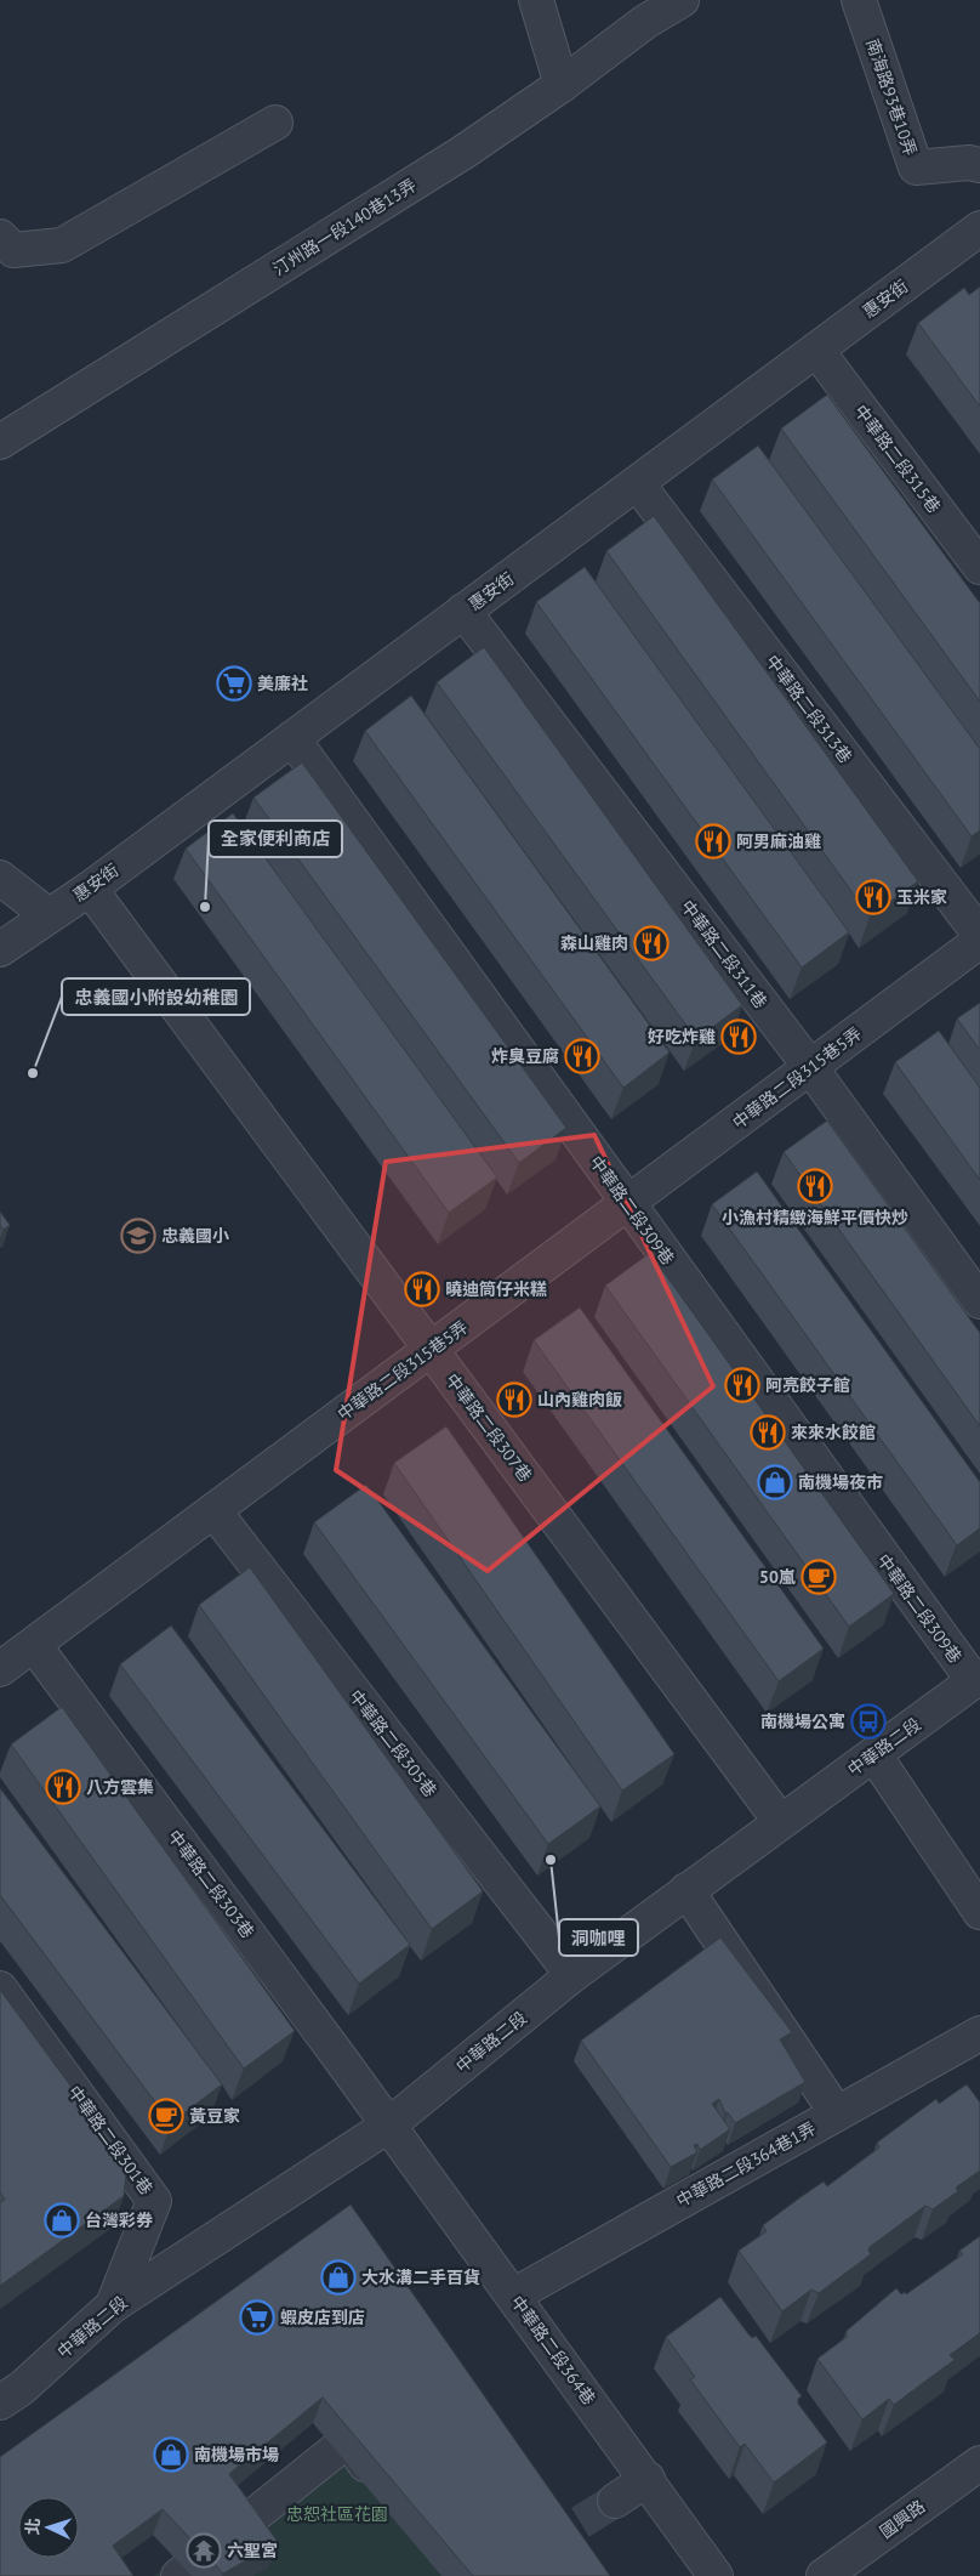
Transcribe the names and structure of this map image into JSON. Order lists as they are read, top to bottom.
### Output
{
  "streets": {
    "street": [
      "南海路93巷10弄",
      "汀州路一段140巷13弄",
      "惠安街",
      "中華路二段315巷",
      "中華路二段313巷",
      "中華路二段311巷",
      "中華路二段315巷5弄",
      "中華路二段309巷",
      "中華路二段307巷",
      "中華路二段305巷",
      "中華路二段",
      "中華路二段303巷",
      "中華路二段301巷",
      "中華路二段364巷1弄",
      "中華路二段364巷",
      "國興路"
    ]
  },
  "crossings": [
    ["惠安街", "中華路二段315巷"],
    ["惠安街", "中華路二段313巷"],
    ["惠安街", "中華路二段311巷"],
    ["惠安街", "中華路二段309巷"],
    ["惠安街", "中華路二段307巷"],
    ["中華路二段311巷", "中華路二段315巷5弄"],
    ["中華路二段315巷5弄", "中華路二段309巷"],
    ["中華路二段315巷5弄", "中華路二段307巷"],
    ["中華路二段315巷5弄", "中華路二段305巷"],
    ["中華路二段315巷5弄", "中華路二段303巷"],
    ["中華路二段309巷", "中華路二段"],
    ["中華路二段307巷", "中華路二段"],
    ["中華路二段305巷", "中華路二段"],
    ["中華路二段", "中華路二段303巷"],
    ["中華路二段", "中華路二段301巷"],
    ["中華路二段", "中華路二段364巷"],
    ["中華路二段303巷", "中華路二段364巷"],
    ["中華路二段364巷1弄", "中華路二段364巷"]
  ],
  "parks": ["忠恕社區花園"],
  "places": {
    "supermarket": ["美廉社", "蝦皮店到店"],
    "restaurant": [
      "阿男麻油雞",
      "玉米家",
      "森山雞肉",
      "好吃炸雞",
      "炸臭豆腐",
      "小漁村精緻海鮮平價快炒",
      "曉迪筒仔米糕",
      "阿亮餃子館",
      "山內雞肉飯",
      "來來水餃館",
      "八方雲集"
    ],
    "other": ["全家便利商店", "忠義國小附設幼稚園", "洞咖哩"],
    "school or university": ["忠義國小"],
    "shop": [
      "南機場夜市",
      "台灣彩券",
      "大水溝二手百貨",
      "南機場市場"
    ],
    "cafe": ["50嵐", "黃豆家"],
    "bus stop": ["南機場公寓"],
    "temple": ["六聖宮"]
  },
  "north": "left"
}
